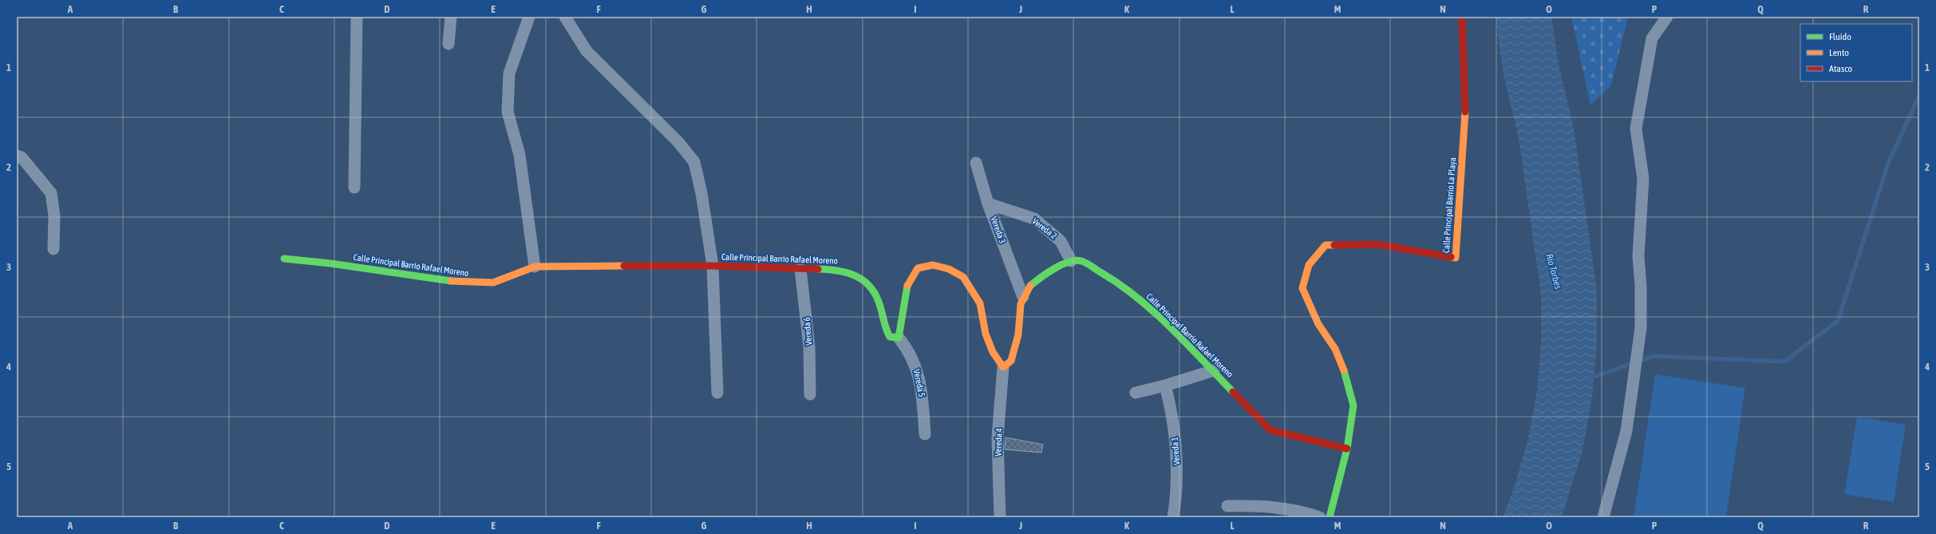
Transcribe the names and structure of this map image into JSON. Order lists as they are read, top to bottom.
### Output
{
  "streets": {
    "street": [
      "Calle Principal Barrio La Playa",
      "Vereda 2",
      "Vereda 3",
      "Calle Principal Barrio Rafael Moreno",
      "Vereda 6",
      "Vereda 5",
      "Vereda 4",
      "Vereda 1"
    ]
  },
  "crossings": [
    ["Calle Principal Barrio La Playa", "Calle Principal Barrio Rafael Moreno"],
    ["Vereda 2", "Vereda 3"],
    ["Vereda 2", "Calle Principal Barrio Rafael Moreno"],
    ["Calle Principal Barrio Rafael Moreno", "Vereda 6"],
    ["Calle Principal Barrio Rafael Moreno", "Vereda 5"]
  ],
  "water": ["Río Torbes"],
  "legend": ["Fluido", "Lento", "Atasco"],
  "grid": {
    "columns": [
      "A",
      "B",
      "C",
      "D",
      "E",
      "F",
      "G",
      "H",
      "I",
      "J",
      "K",
      "L",
      "M",
      "N",
      "O",
      "P",
      "Q",
      "R"
    ],
    "rows": [
      "1",
      "2",
      "3",
      "4",
      "5"
    ]
  }
}
